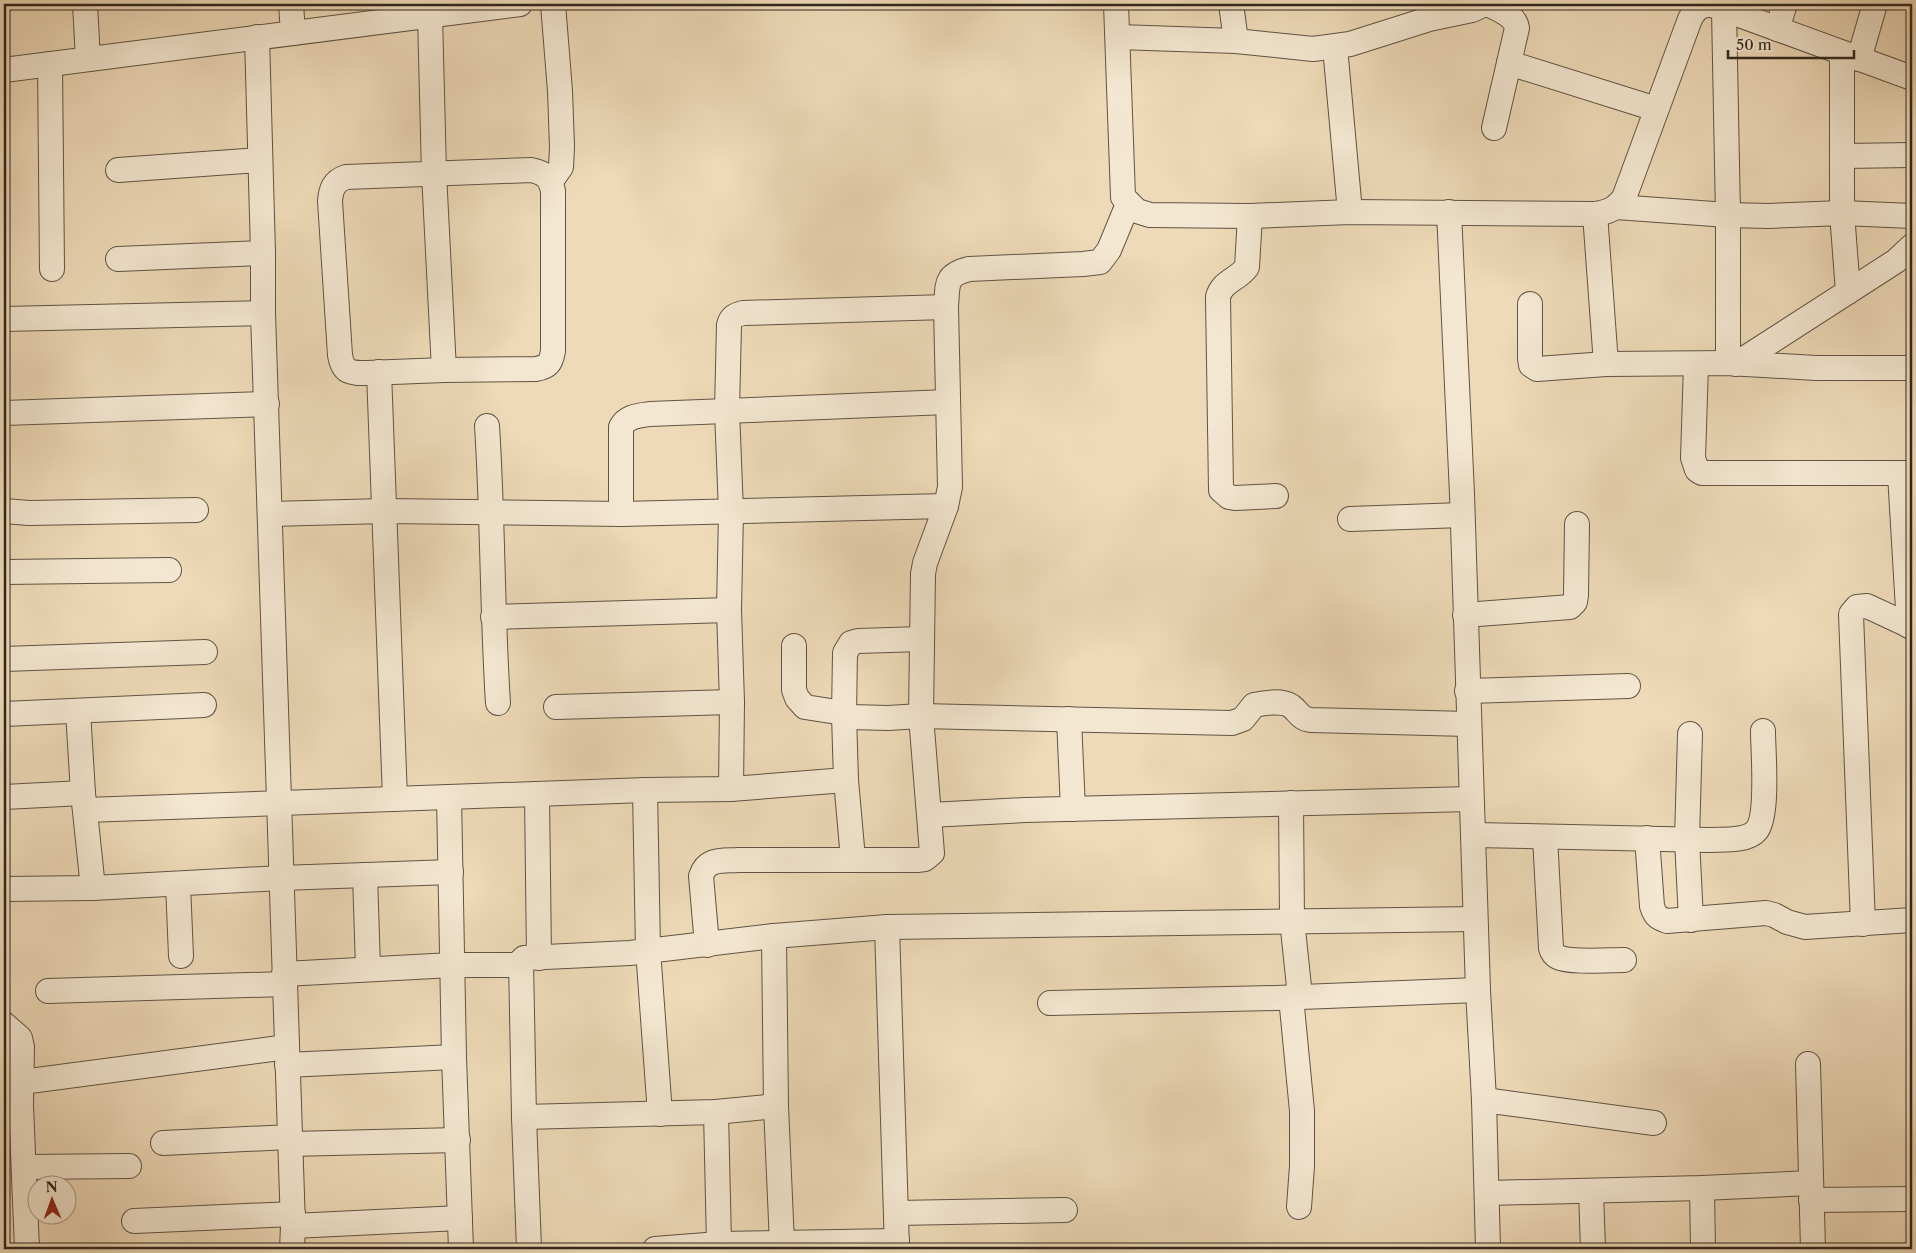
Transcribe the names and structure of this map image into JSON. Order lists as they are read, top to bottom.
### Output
{
  "scale_bar": "50 m",
  "north": "top"
}
